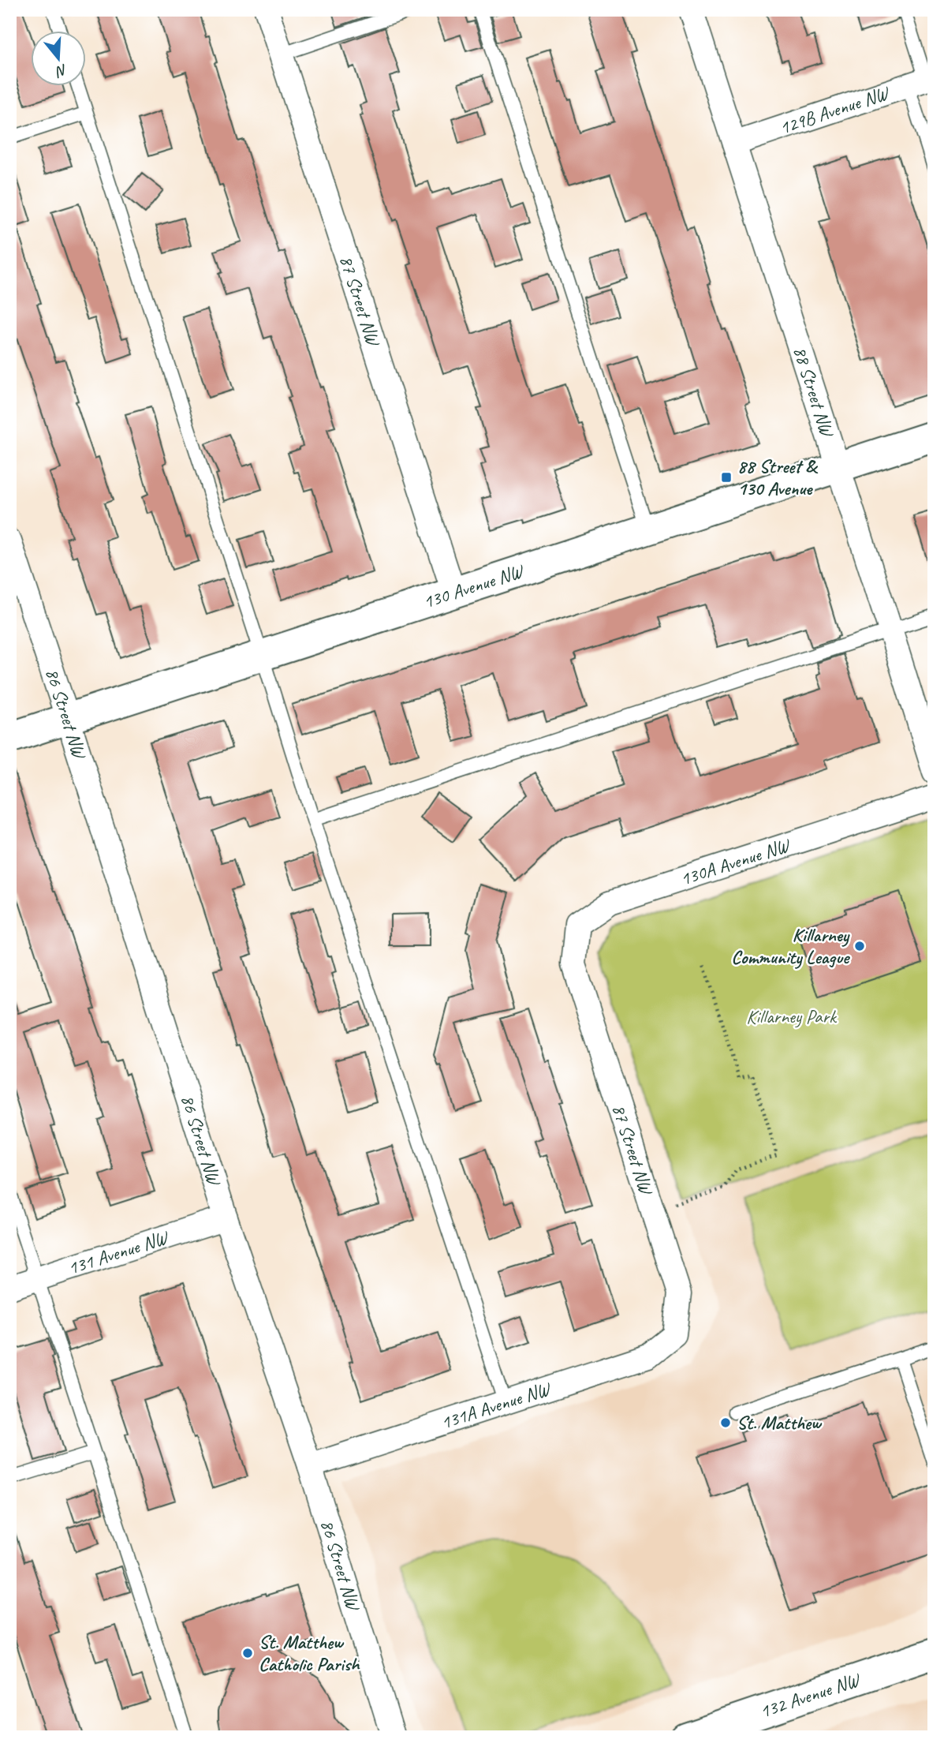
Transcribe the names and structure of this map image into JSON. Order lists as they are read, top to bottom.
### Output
{
  "streets": {
    "street": [
      "129B Avenue NW",
      "87 Street NW",
      "88 Street NW",
      "130 Avenue NW",
      "86 Street NW",
      "130A Avenue NW",
      "131 Avenue NW",
      "131A Avenue NW",
      "132 Avenue NW"
    ]
  },
  "crossings": [
    ["129B Avenue NW", "88 Street NW"],
    ["87 Street NW", "130 Avenue NW"],
    ["87 Street NW", "130A Avenue NW"],
    ["87 Street NW", "131A Avenue NW"],
    ["88 Street NW", "130 Avenue NW"],
    ["130 Avenue NW", "86 Street NW"],
    ["86 Street NW", "131 Avenue NW"],
    ["86 Street NW", "131A Avenue NW"]
  ],
  "parks": ["Killarney Park"],
  "places": {
    "transit": ["88 Street & 130 Avenue"],
    "other": ["Killarney Community League", "St. Matthew", "St. Matthew Catholic Parish"]
  },
  "north": "bottom"
}
